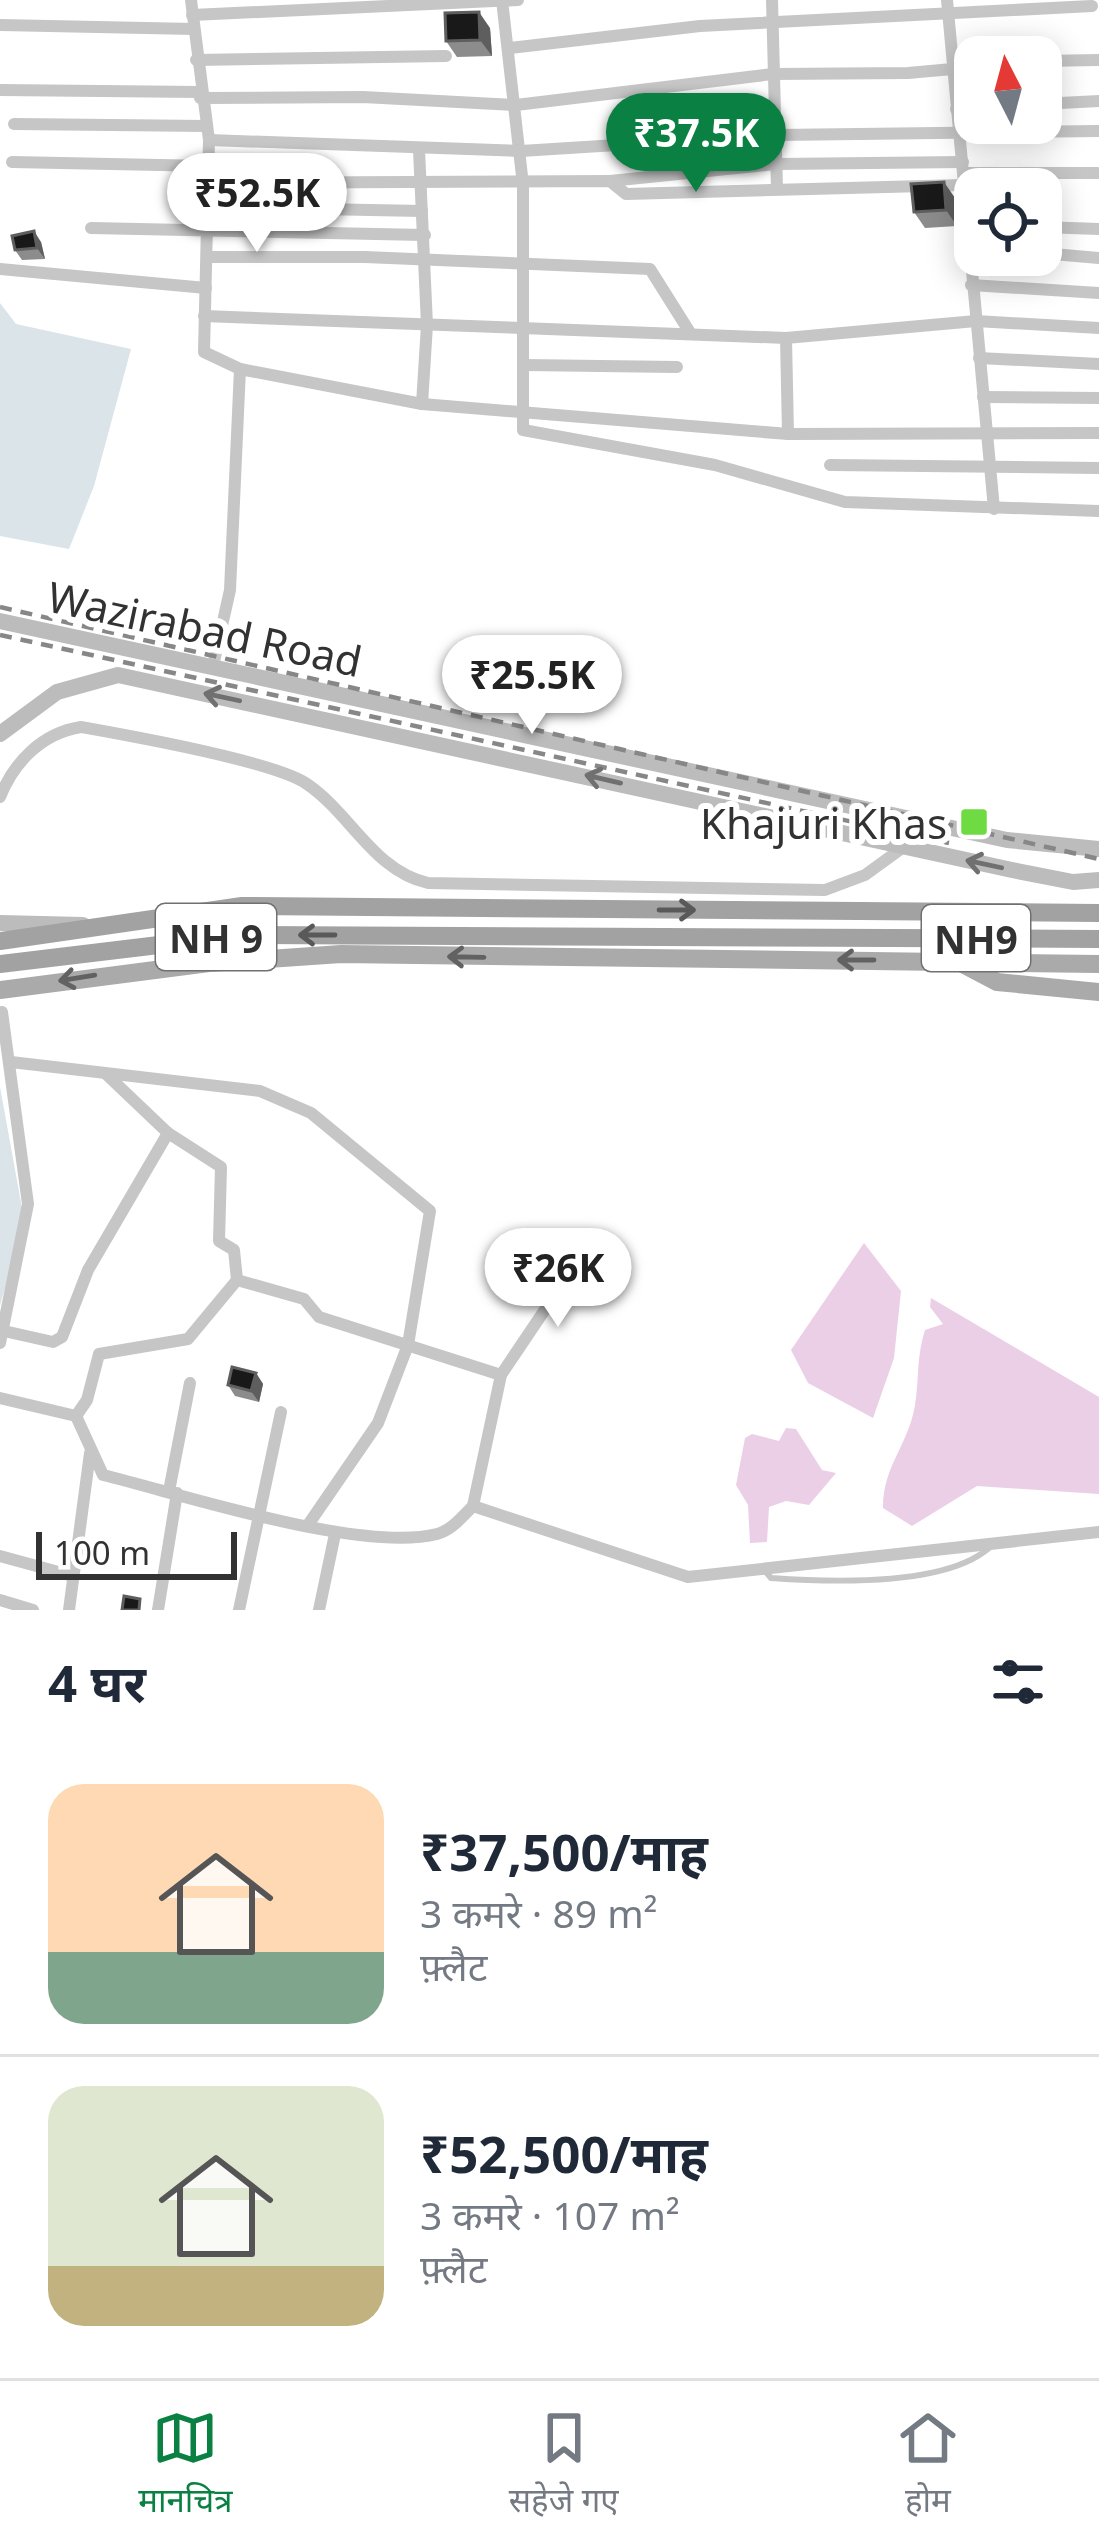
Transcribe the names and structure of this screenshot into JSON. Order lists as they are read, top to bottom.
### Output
{
  "streets": {
    "highway": ["NH 9", "NH9"],
    "main road": ["Wazirabad Road"]
  },
  "crossings": [
    ["NH 9", "NH9"]
  ],
  "places": {
    "transit": ["Khajuri Khas"]
  },
  "scale_bar": "100 m",
  "north": "top",
  "page": {
    "price": [
      "₹37.5K",
      "₹52.5K",
      "₹25.5K",
      "₹26K"
    ],
    "scale": "100 m",
    "heading": "4 घर",
    "list": [
      {
        "name": "₹37,500/माह",
        "note": "3 कमरे · 89 m² · फ़्लैट"
      },
      {
        "name": "₹52,500/माह",
        "note": "3 कमरे · 107 m² · फ़्लैट"
      }
    ],
    "tabs": ["मानचित्र", "सहेजे गए", "होम"]
  }
}
